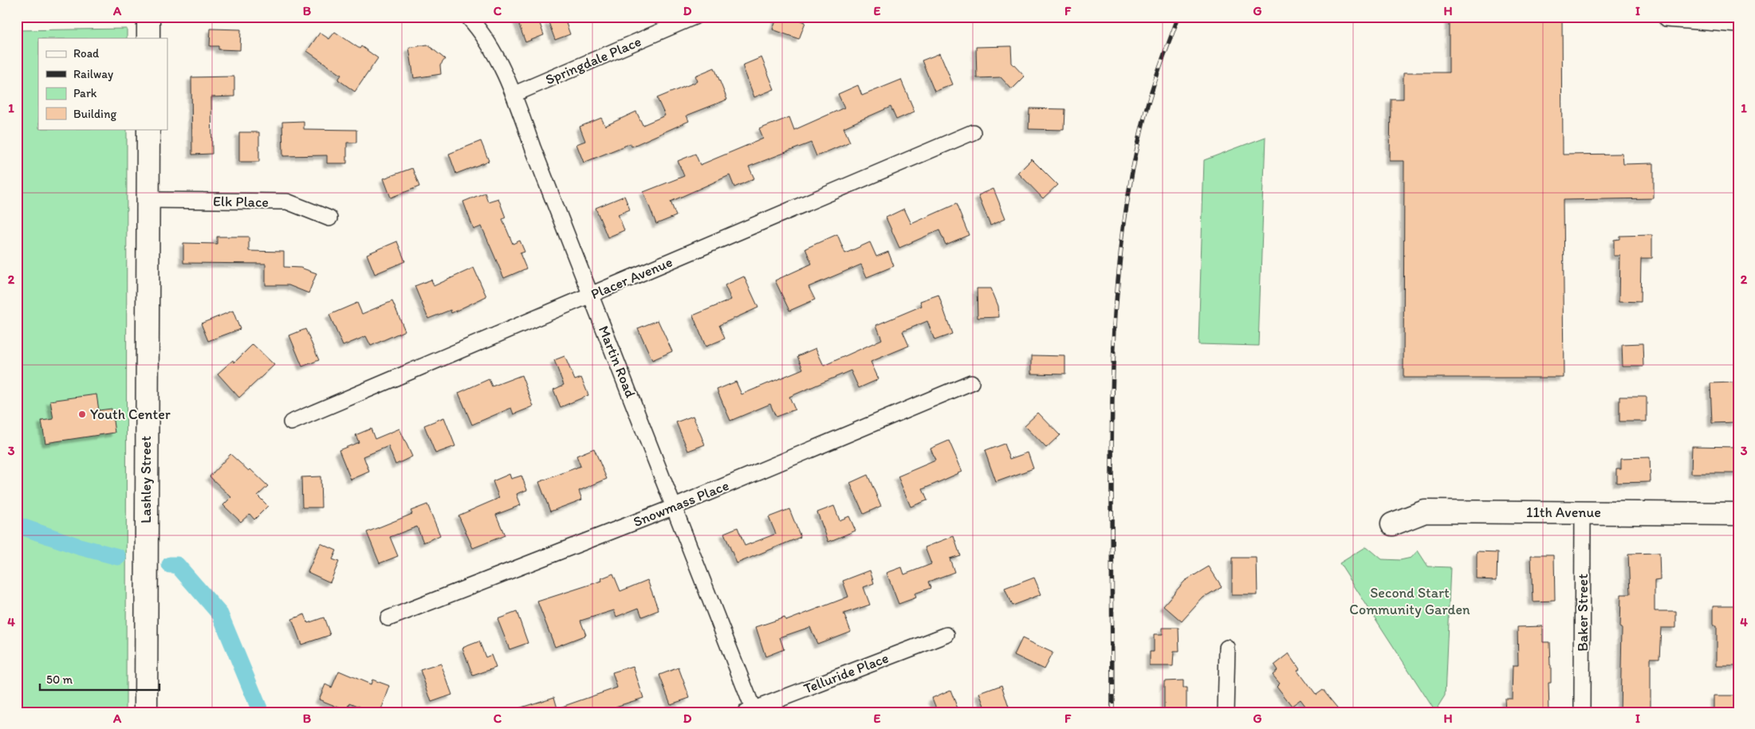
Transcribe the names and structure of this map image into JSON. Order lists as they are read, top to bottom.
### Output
{
  "streets": {
    "street": [
      "Springdale Place",
      "Elk Place",
      "Placer Avenue",
      "Martin Road",
      "Lashley Street",
      "Snowmass Place",
      "11th Avenue",
      "Baker Street",
      "Telluride Place"
    ]
  },
  "crossings": [
    ["Springdale Place", "Martin Road"],
    ["Elk Place", "Lashley Street"],
    ["Placer Avenue", "Martin Road"],
    ["Martin Road", "Snowmass Place"],
    ["Martin Road", "Telluride Place"],
    ["11th Avenue", "Baker Street"]
  ],
  "parks": ["Second Start Community Garden"],
  "places": ["Youth Center"],
  "legend": [
    "Road",
    "Railway",
    "Park",
    "Building"
  ],
  "scale_bar": "50 m",
  "grid": {
    "columns": [
      "A",
      "B",
      "C",
      "D",
      "E",
      "F",
      "G",
      "H",
      "I"
    ],
    "rows": [
      "1",
      "2",
      "3",
      "4"
    ]
  }
}
